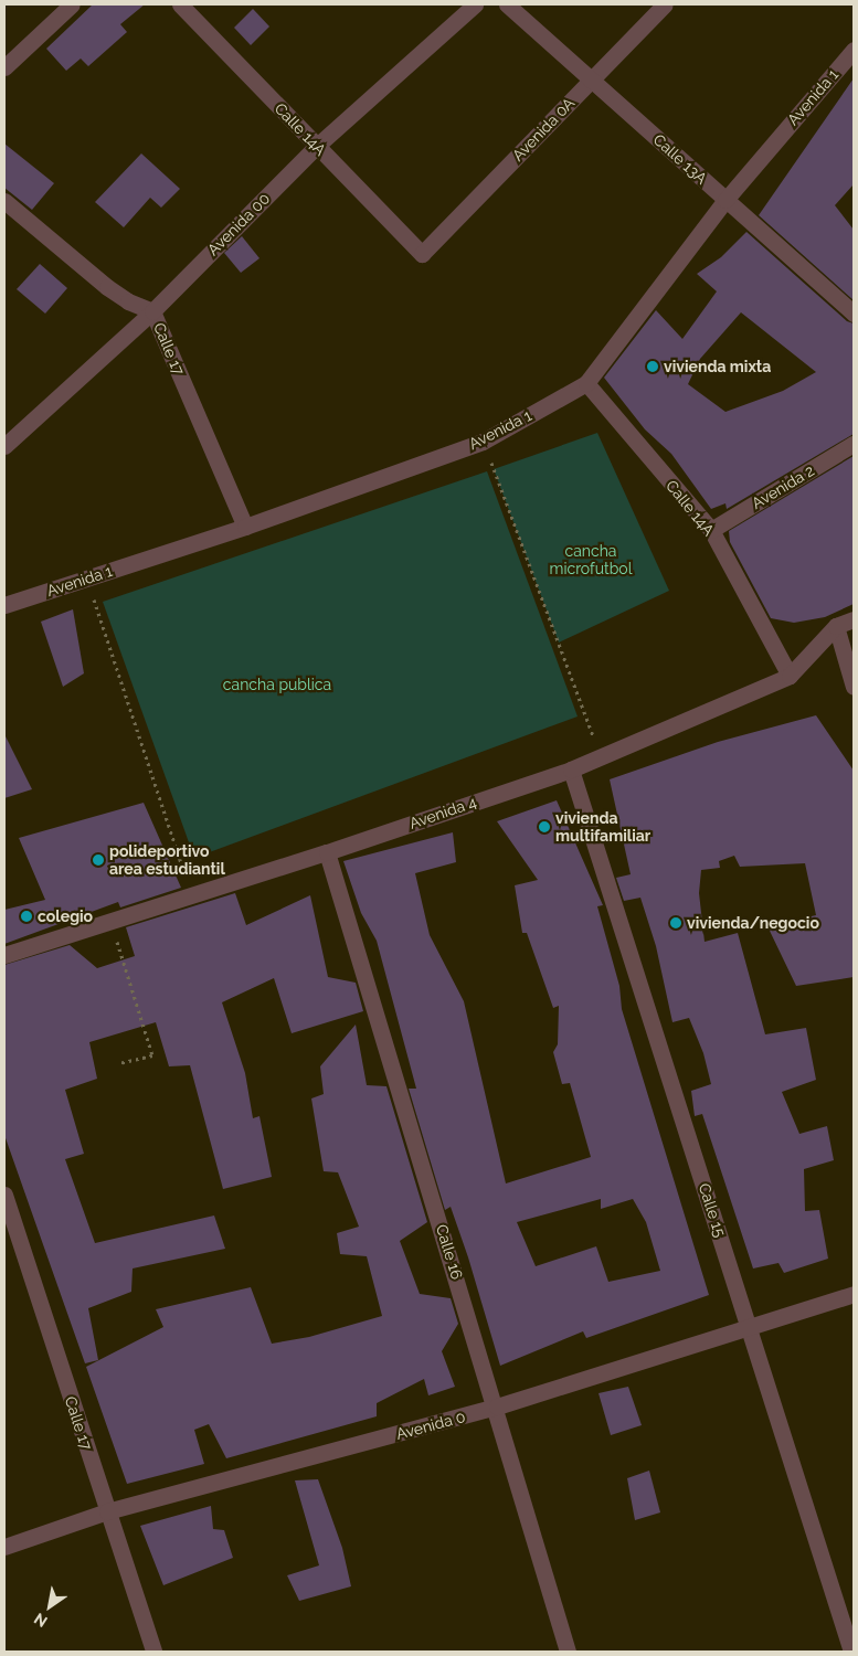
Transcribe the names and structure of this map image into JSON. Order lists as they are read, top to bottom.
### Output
{
  "streets": {
    "street": [
      "Avenida 1",
      "Calle 14A",
      "Avenida 0A",
      "Calle 13A",
      "Avenida 00",
      "Calle 17",
      "Avenida 2",
      "Avenida 4",
      "Calle 15",
      "Calle 16",
      "Avenida 0"
    ]
  },
  "crossings": [
    ["Avenida 1", "Calle 14A"],
    ["Avenida 1", "Calle 13A"],
    ["Avenida 1", "Calle 17"],
    ["Calle 14A", "Avenida 0A"],
    ["Calle 14A", "Avenida 00"],
    ["Calle 14A", "Avenida 2"],
    ["Calle 14A", "Avenida 4"],
    ["Avenida 0A", "Calle 13A"],
    ["Avenida 00", "Calle 17"],
    ["Calle 17", "Avenida 0"],
    ["Avenida 4", "Calle 15"],
    ["Avenida 4", "Calle 16"],
    ["Calle 15", "Avenida 0"],
    ["Calle 16", "Avenida 0"]
  ],
  "parks": ["cancha microfutbol", "cancha publica"],
  "places": [
    "vivienda mixta",
    "vivienda multifamiliar",
    "polideportivo area estudiantil",
    "colegio",
    "vivienda/negocio"
  ],
  "north": "bottom left"
}
